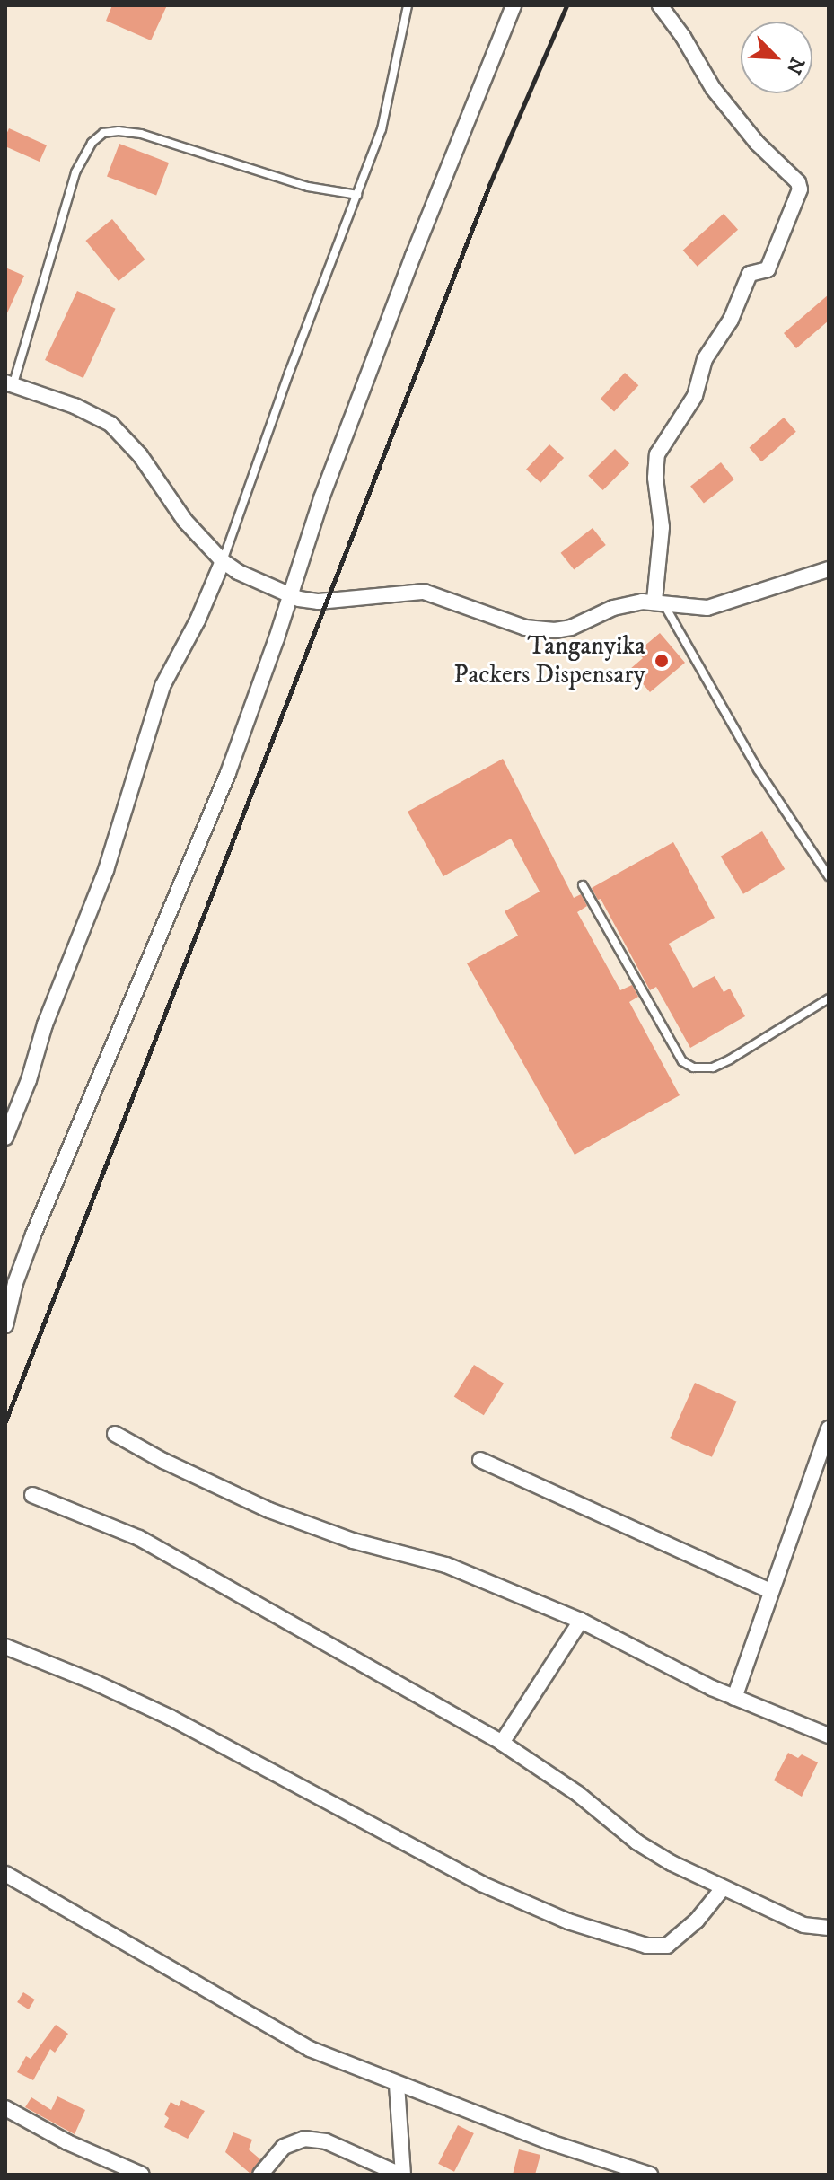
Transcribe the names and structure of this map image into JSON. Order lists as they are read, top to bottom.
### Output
{
  "places": ["Tanganyika Packers Dispensary"],
  "north": "bottom right"
}
